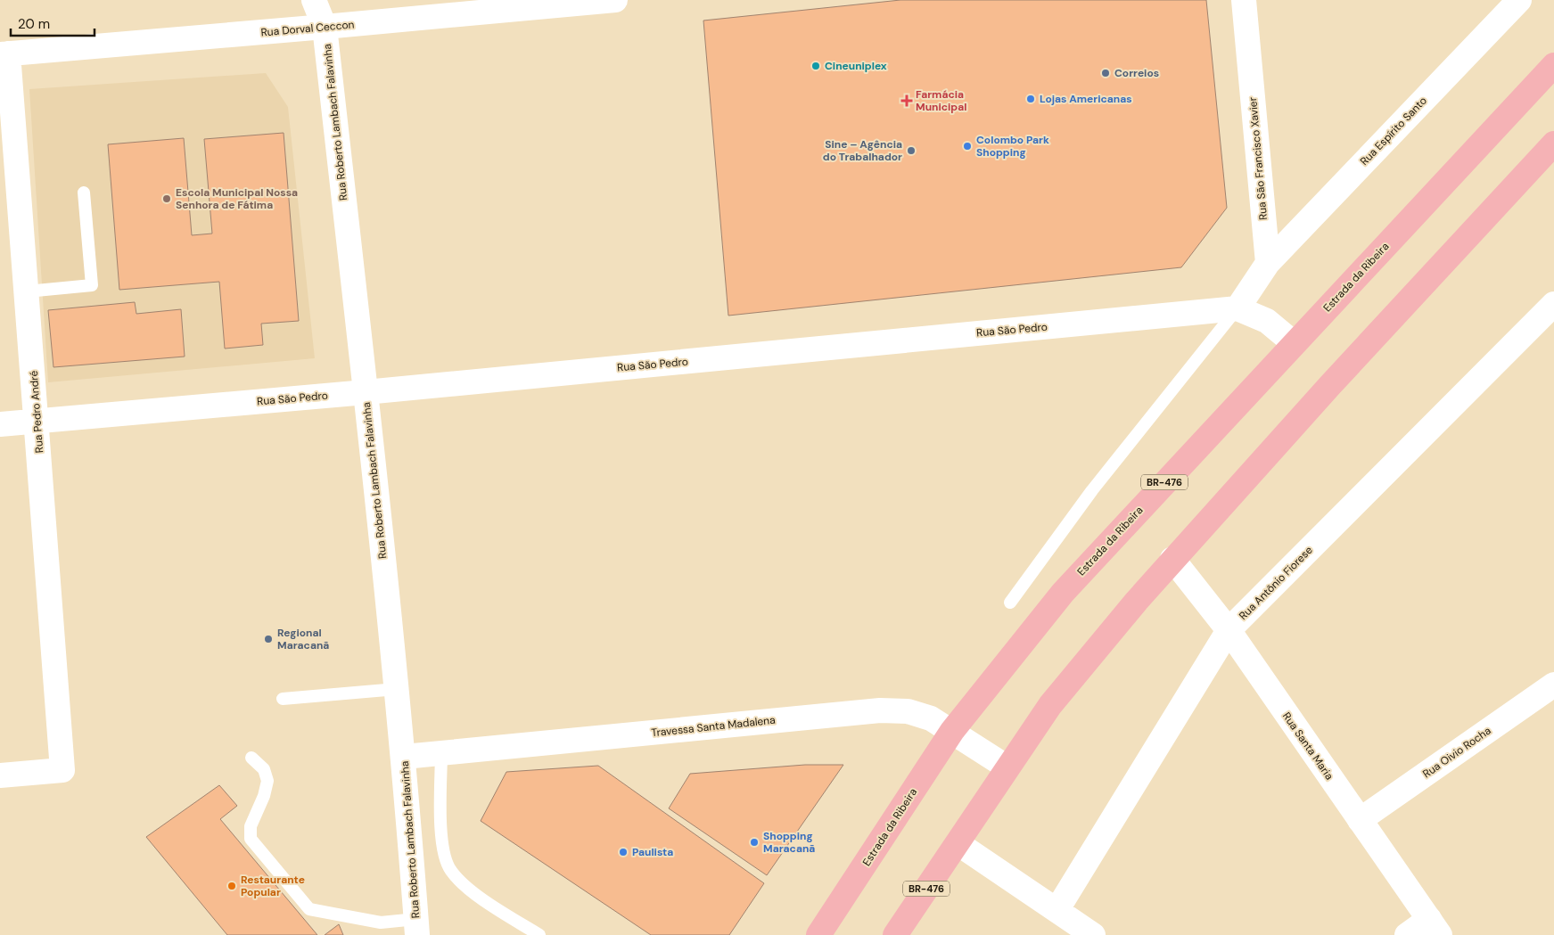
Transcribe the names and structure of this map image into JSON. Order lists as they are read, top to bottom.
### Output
{
  "streets": {
    "main road": ["Estrada da Ribeira", "BR-476"],
    "street": [
      "Rua Dorval Ceccon",
      "Rua Roberto Lambach Falavinha",
      "Rua Espírito Santo",
      "Rua São Francisco Xavier",
      "Rua São Pedro",
      "Rua Pedro André",
      "Rua Antônio Fiorese",
      "Travessa Santa Madalena",
      "Rua Santa Maria",
      "Rua Oivio Rocha"
    ]
  },
  "crossings": [
    ["Rua Dorval Ceccon", "Rua Roberto Lambach Falavinha"],
    ["Rua Dorval Ceccon", "Rua Pedro André"],
    ["Rua Roberto Lambach Falavinha", "Rua São Pedro"],
    ["Rua Roberto Lambach Falavinha", "Travessa Santa Madalena"],
    ["Rua Espírito Santo", "Rua São Francisco Xavier"],
    ["Estrada da Ribeira", "Rua São Pedro"],
    ["Estrada da Ribeira", "Travessa Santa Madalena"],
    ["Rua São Pedro", "Rua Pedro André"],
    ["BR-476", "Travessa Santa Madalena"],
    ["BR-476", "Rua Santa Maria"],
    ["Rua Antônio Fiorese", "Rua Santa Maria"],
    ["Rua Santa Maria", "Rua Oivio Rocha"]
  ],
  "places": {
    "other": [
      "Cineuniplex",
      "Correios",
      "Lojas Americanas",
      "Colombo Park Shopping",
      "Sine – Agência do Trabalhador",
      "Escola Municipal Nossa Senhora de Fátima",
      "Regional Maracanã",
      "Shopping Maracanã",
      "Paulista",
      "Restaurante Popular"
    ],
    "health": ["Farmácia Municipal"]
  },
  "scale_bar": "20 m"
}
